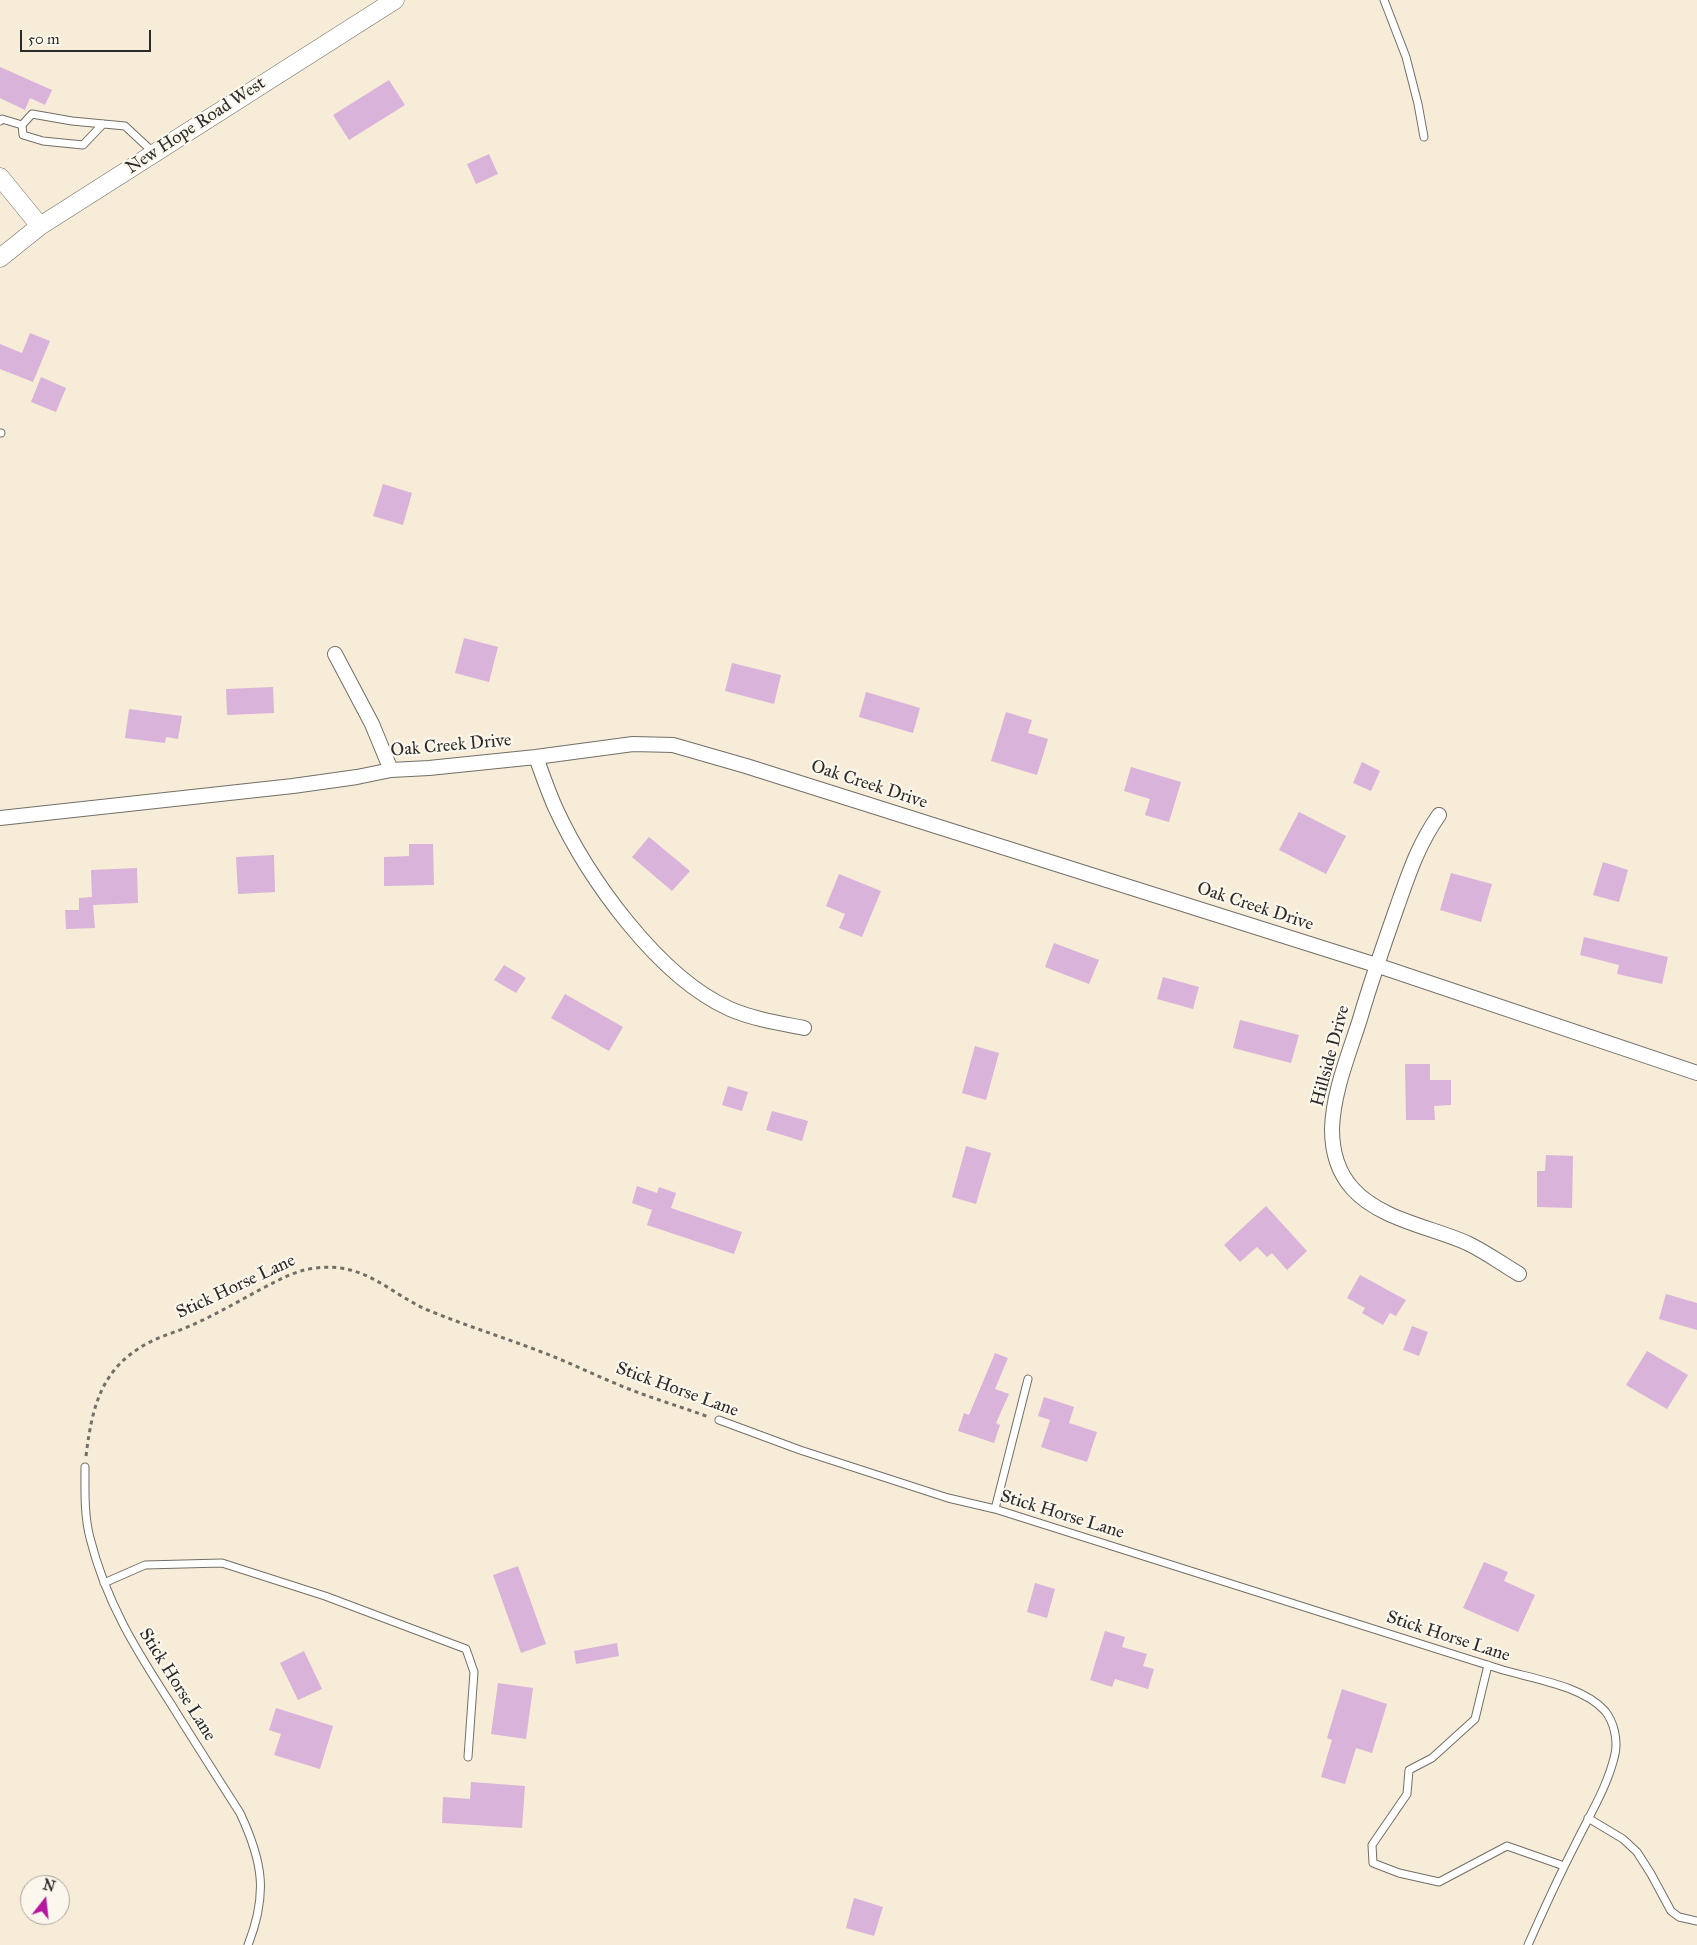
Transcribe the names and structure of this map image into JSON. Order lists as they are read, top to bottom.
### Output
{
  "streets": {
    "street": ["New Hope Road West", "Oak Creek Drive", "Hillside Drive"],
    "lane": ["Stick Horse Lane"]
  },
  "crossings": [
    ["Oak Creek Drive", "Hillside Drive"]
  ],
  "scale_bar": "50 m",
  "north": "top"
}
